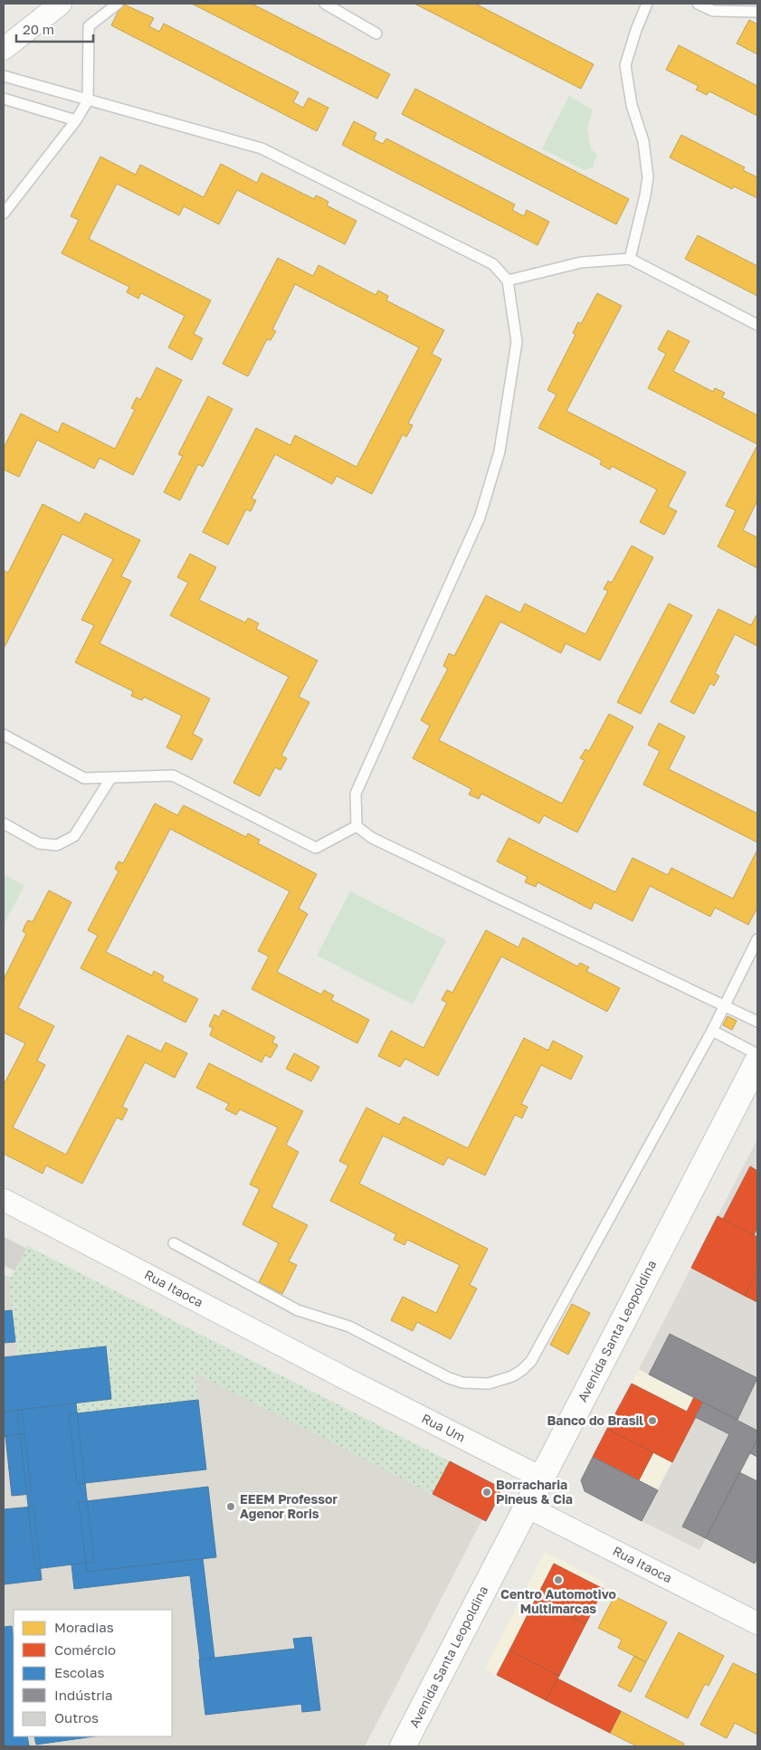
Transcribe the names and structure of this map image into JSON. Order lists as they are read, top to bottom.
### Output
{
  "streets": {
    "street": ["Rua Itaoca", "Avenida Santa Leopoldina", "Rua Um"]
  },
  "crossings": [
    ["Rua Itaoca", "Avenida Santa Leopoldina"],
    ["Rua Itaoca", "Rua Um"],
    ["Avenida Santa Leopoldina", "Rua Um"]
  ],
  "places": [
    "Banco do Brasil",
    "Borracharia Pineus & Cia",
    "EEEM Professor Agenor Roris",
    "Centro Automotivo Multimarcas"
  ],
  "legend": [
    "Moradias",
    "Comércio",
    "Escolas",
    "Indústria",
    "Outros"
  ],
  "scale_bar": "20 m"
}
